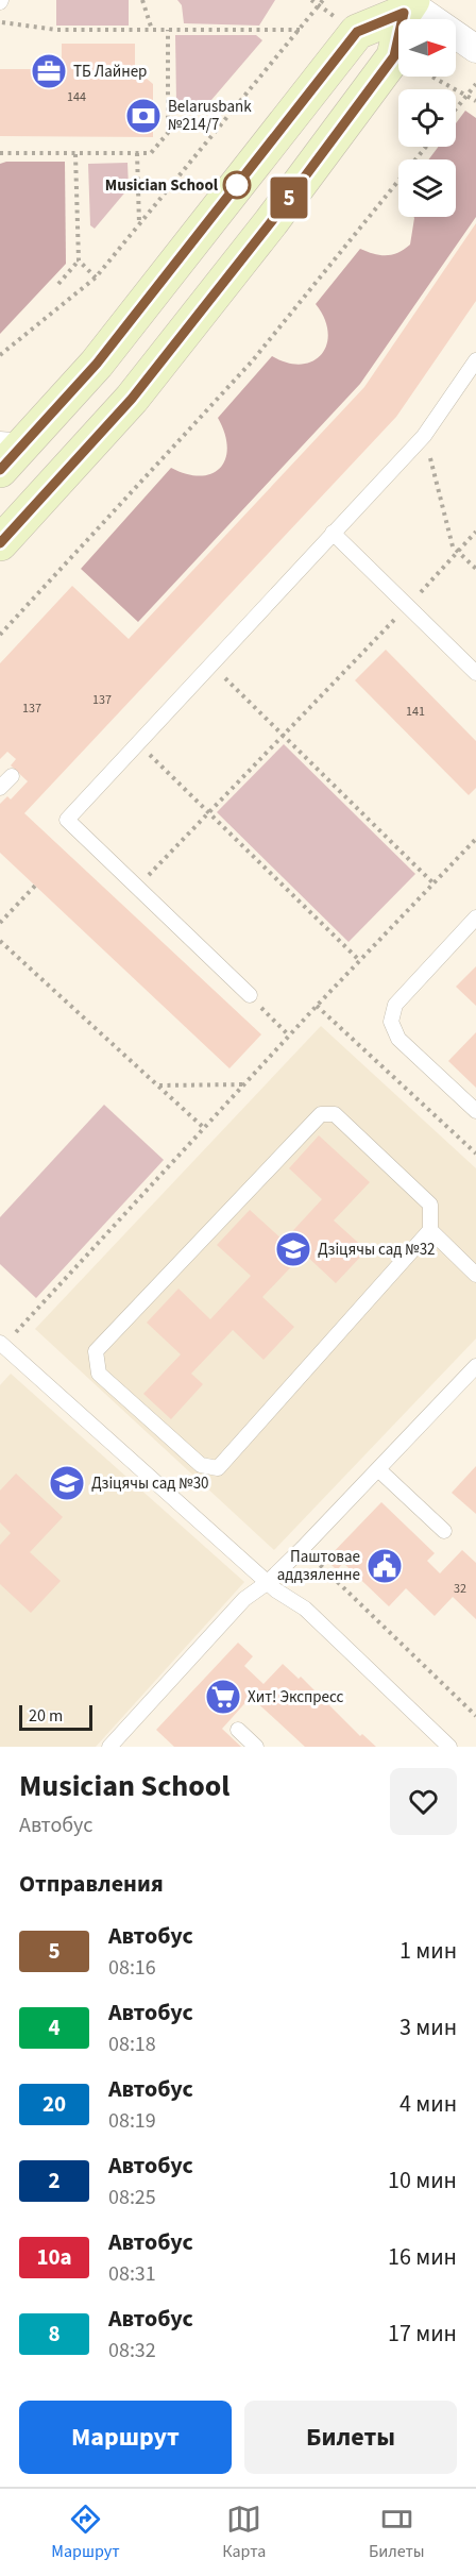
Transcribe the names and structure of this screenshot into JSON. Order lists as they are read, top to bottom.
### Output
{
  "places": {
    "office": ["ТБ Лайнер"],
    "bank": ["Belarusbank №214/7"],
    "other": ["Musician School"],
    "school or university": ["Дзіцячы сад №32", "Дзіцячы сад №30"],
    "public building": ["Паштовае аддзяленне"],
    "supermarket": ["Хит! Экспресс"]
  },
  "lines": ["bus line 5"],
  "house_numbers": [
    "144",
    "137",
    "137",
    "141",
    "32"
  ],
  "scale_bar": "20 m",
  "north": "right",
  "page": {
    "on_map": "5",
    "scale": "20 m",
    "heading": [
      ["Musician School", "Автобус"],
      "Отправления"
    ],
    "list": [
      {
        "mark": "5",
        "name": "Автобус",
        "note": "08:16",
        "value": "1 мин"
      },
      {
        "mark": "4",
        "name": "Автобус",
        "note": "08:18",
        "value": "3 мин"
      },
      {
        "mark": "20",
        "name": "Автобус",
        "note": "08:19",
        "value": "4 мин"
      },
      {
        "mark": "2",
        "name": "Автобус",
        "note": "08:25",
        "value": "10 мин"
      },
      {
        "mark": "10а",
        "name": "Автобус",
        "note": "08:31",
        "value": "16 мин"
      },
      {
        "mark": "8",
        "name": "Автобус",
        "note": "08:32",
        "value": "17 мин"
      }
    ],
    "buttons": ["Маршрут", "Билеты"],
    "tabs": ["Маршрут", "Карта", "Билеты"]
  }
}
